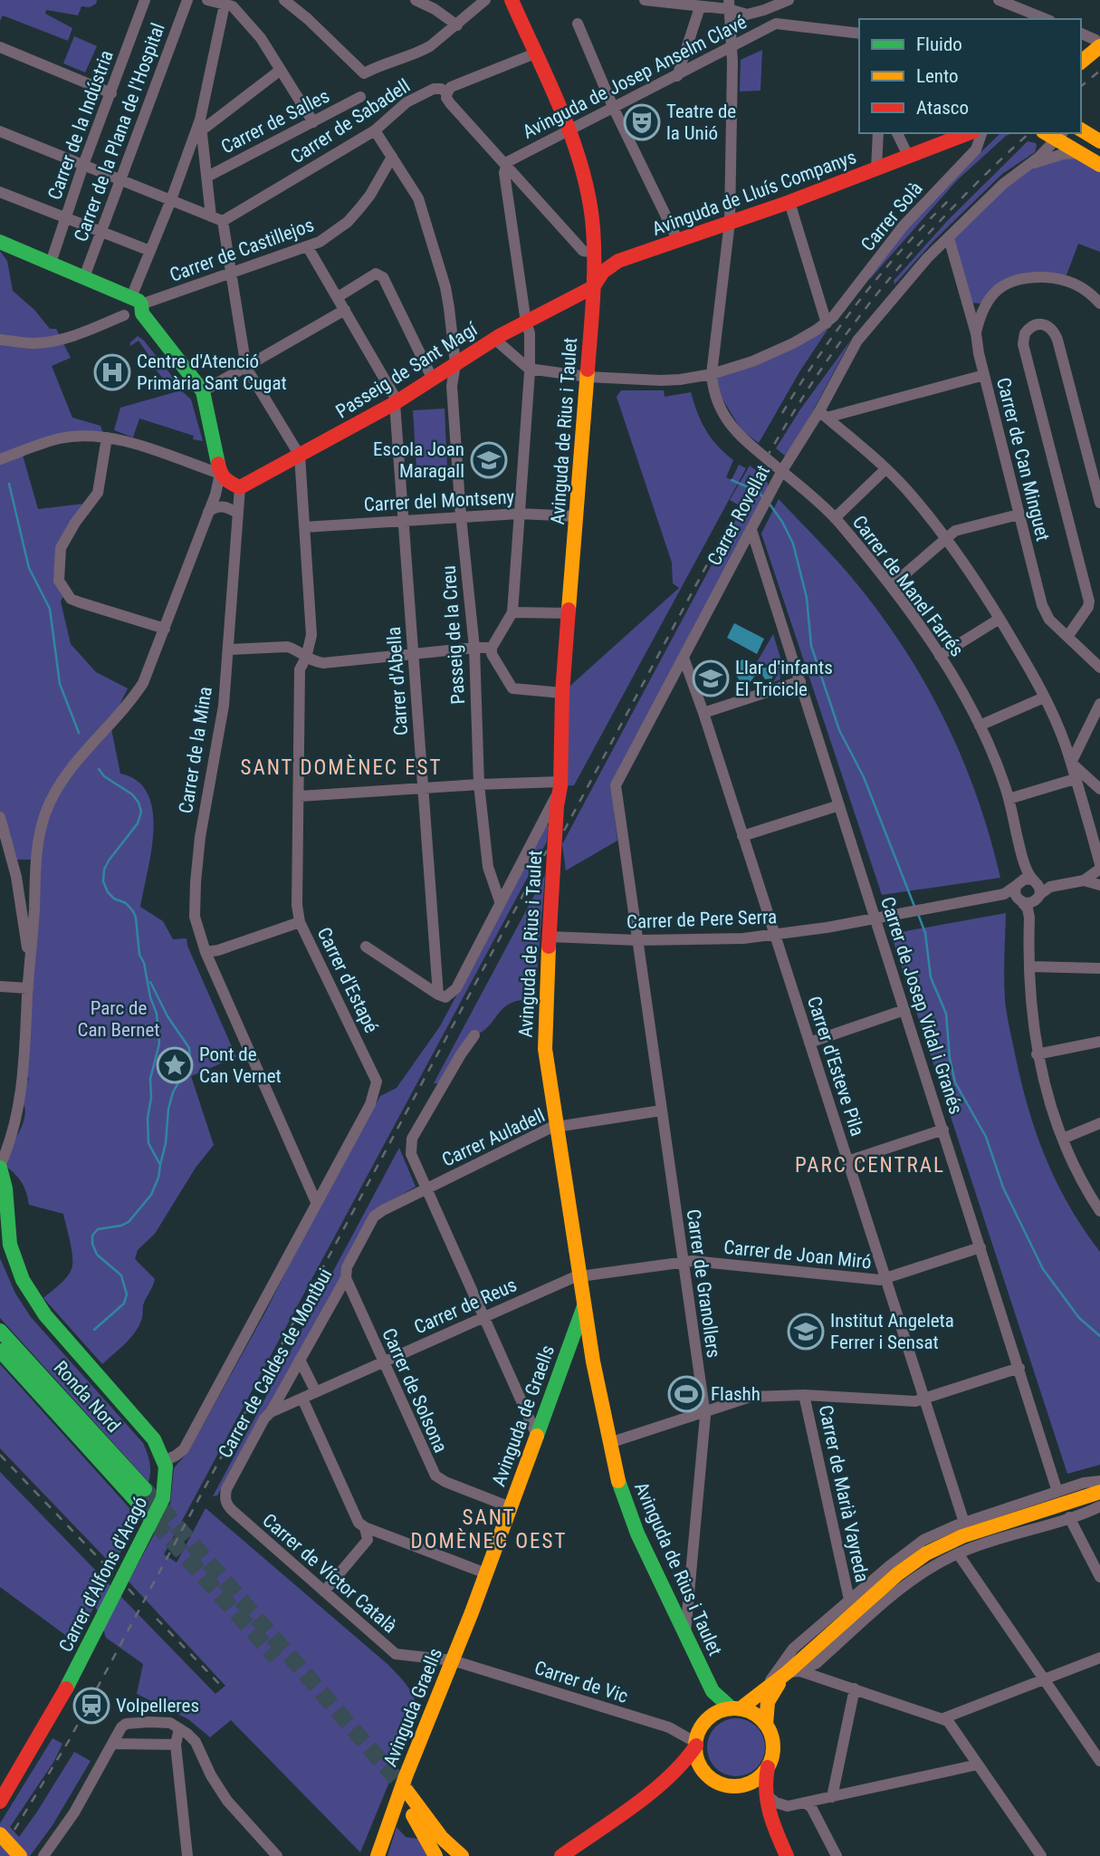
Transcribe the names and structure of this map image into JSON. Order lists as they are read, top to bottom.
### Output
{
  "streets": {
    "street": [
      "Avinguda de Josep Anselm Clavé",
      "Carrer de Salles",
      "Carrer de Sabadell",
      "Carrer de la Indústria",
      "Carrer de la Plana de l'Hospital",
      "Avinguda de Lluís Companys",
      "Carrer Solà",
      "Carrer de Castillejos",
      "Passeig de Sant Magí",
      "Avinguda de Rius i Taulet",
      "Carrer de Can Minguet",
      "Carrer del Montseny",
      "Carrer Rovellat",
      "Carrer de Manel Farrés",
      "Passeig de la Creu",
      "Carrer d'Abella",
      "Carrer de la Mina",
      "Carrer de Pere Serra",
      "Carrer d'Estapé",
      "Carrer de Josep Vidal i Granés",
      "Carrer d'Esteve Pila",
      "Carrer Auladell",
      "Carrer de Joan Miró",
      "Carrer de Granollers",
      "Carrer de Reus",
      "Carrer de Caldes de Montbui",
      "Carrer de Solsona",
      "Ronda Nord",
      "Avinguda de Graells",
      "Carrer de Marià Vayreda",
      "Carrer de Víctor Català",
      "Carrer d'Alfons d'Aragó",
      "Carrer de Vic",
      "Avinguda Graells"
    ]
  },
  "crossings": [
    ["Avinguda de Josep Anselm Clavé", "Avinguda de Rius i Taulet"],
    ["Carrer de Sabadell", "Avinguda de Rius i Taulet"],
    ["Carrer de Sabadell", "Passeig de la Creu"],
    ["Avinguda de Lluís Companys", "Passeig de Sant Magí"],
    ["Avinguda de Lluís Companys", "Avinguda de Rius i Taulet"],
    ["Carrer Solà", "Avinguda de Rius i Taulet"],
    ["Carrer Solà", "Carrer de Manel Farrés"],
    ["Carrer de Castillejos", "Passeig de la Creu"],
    ["Passeig de Sant Magí", "Avinguda de Rius i Taulet"],
    ["Passeig de Sant Magí", "Passeig de la Creu"],
    ["Passeig de Sant Magí", "Carrer d'Abella"],
    ["Passeig de Sant Magí", "Carrer de la Mina"],
    ["Passeig de Sant Magí", "Carrer d'Estapé"],
    ["Avinguda de Rius i Taulet", "Carrer del Montseny"],
    ["Avinguda de Rius i Taulet", "Carrer de Pere Serra"],
    ["Avinguda de Rius i Taulet", "Carrer Auladell"],
    ["Avinguda de Rius i Taulet", "Carrer de Granollers"],
    ["Avinguda de Rius i Taulet", "Carrer de Reus"],
    ["Avinguda de Rius i Taulet", "Avinguda de Graells"],
    ["Avinguda de Rius i Taulet", "Carrer de Vic"],
    ["Carrer de Can Minguet", "Carrer Rovellat"],
    ["Carrer del Montseny", "Passeig de la Creu"],
    ["Carrer del Montseny", "Carrer d'Abella"],
    ["Carrer del Montseny", "Carrer d'Estapé"],
    ["Carrer Rovellat", "Carrer de Manel Farrés"],
    ["Carrer Rovellat", "Carrer de Pere Serra"],
    ["Carrer Rovellat", "Carrer de Josep Vidal i Granés"],
    ["Carrer Rovellat", "Carrer d'Esteve Pila"],
    ["Carrer Rovellat", "Carrer de Granollers"],
    ["Carrer de Manel Farrés", "Carrer de Pere Serra"],
    ["Carrer de la Mina", "Carrer d'Estapé"],
    ["Carrer de Pere Serra", "Carrer de Josep Vidal i Granés"],
    ["Carrer de Pere Serra", "Carrer d'Esteve Pila"],
    ["Carrer de Pere Serra", "Carrer de Granollers"],
    ["Carrer d'Estapé", "Carrer d'Alfons d'Aragó"],
    ["Carrer de Josep Vidal i Granés", "Carrer de Joan Miró"],
    ["Carrer d'Esteve Pila", "Carrer de Joan Miró"],
    ["Carrer Auladell", "Carrer de Granollers"],
    ["Carrer Auladell", "Carrer de Caldes de Montbui"],
    ["Carrer de Joan Miró", "Carrer de Granollers"],
    ["Carrer de Joan Miró", "Carrer de Reus"],
    ["Carrer de Granollers", "Carrer de Reus"],
    ["Carrer de Reus", "Carrer de Caldes de Montbui"],
    ["Carrer de Reus", "Carrer de Solsona"],
    ["Carrer de Caldes de Montbui", "Carrer de Solsona"],
    ["Carrer de Caldes de Montbui", "Carrer de Víctor Català"],
    ["Carrer de Solsona", "Avinguda de Graells"],
    ["Avinguda de Graells", "Avinguda Graells"],
    ["Carrer de Víctor Català", "Carrer de Vic"],
    ["Carrer de Víctor Català", "Avinguda Graells"],
    ["Carrer de Vic", "Avinguda Graells"]
  ],
  "districts": ["SANT DOMÈNEC EST", "PARC CENTRAL", "SANT DOMÈNEC OEST"],
  "parks": ["Parc de Can Bernet"],
  "places": {
    "theatre": ["Teatre de la Unió"],
    "hospital": ["Centre d'Atenció Primària Sant Cugat"],
    "school or university": ["Escola Joan Maragall", "Llar d'infants El Tricicle", "Institut Angeleta Ferrer i Sensat"],
    "place": ["Pont de Can Vernet"],
    "sports": ["Flashh"],
    "station": ["Volpelleres"]
  },
  "legend": ["Fluido", "Lento", "Atasco"]
}
